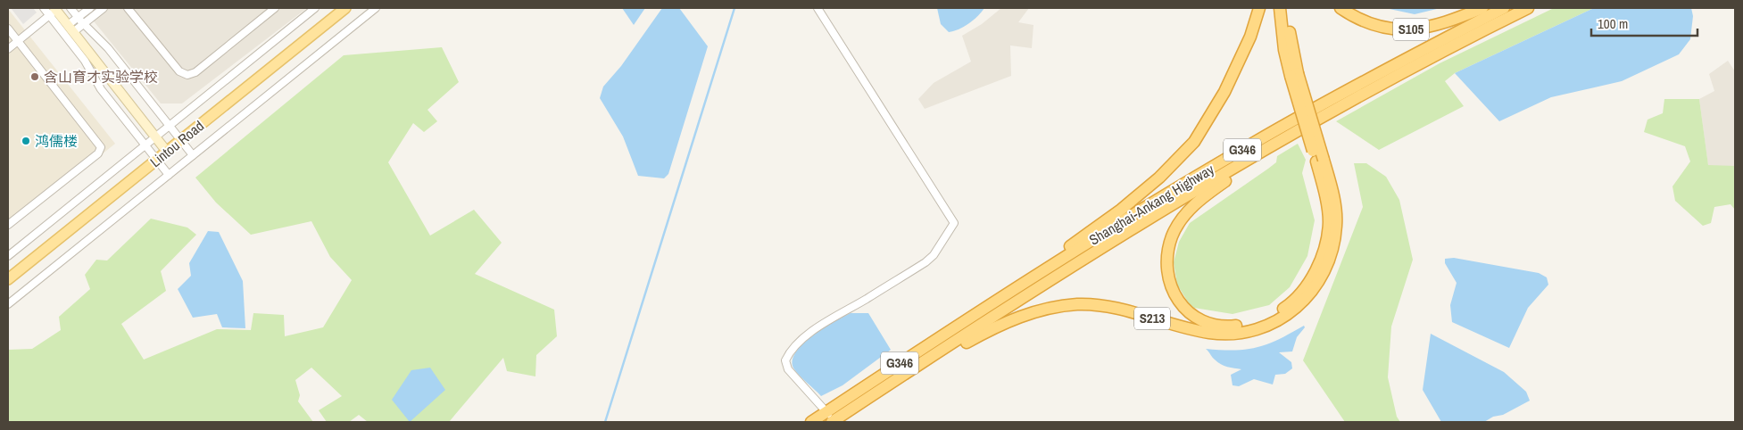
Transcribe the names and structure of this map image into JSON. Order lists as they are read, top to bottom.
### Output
{
  "streets": {
    "highway": [
      "S105",
      "G346",
      "Shanghai-Ankang Highway",
      "S213"
    ],
    "main road": ["Lintou Road"]
  },
  "crossings": [
    ["G346", "Shanghai-Ankang Highway"],
    ["G346", "S213"],
    ["Shanghai-Ankang Highway", "S213"]
  ],
  "places": ["含山育才实验学校", "鸿儒楼"],
  "scale_bar": "100 m"
}
